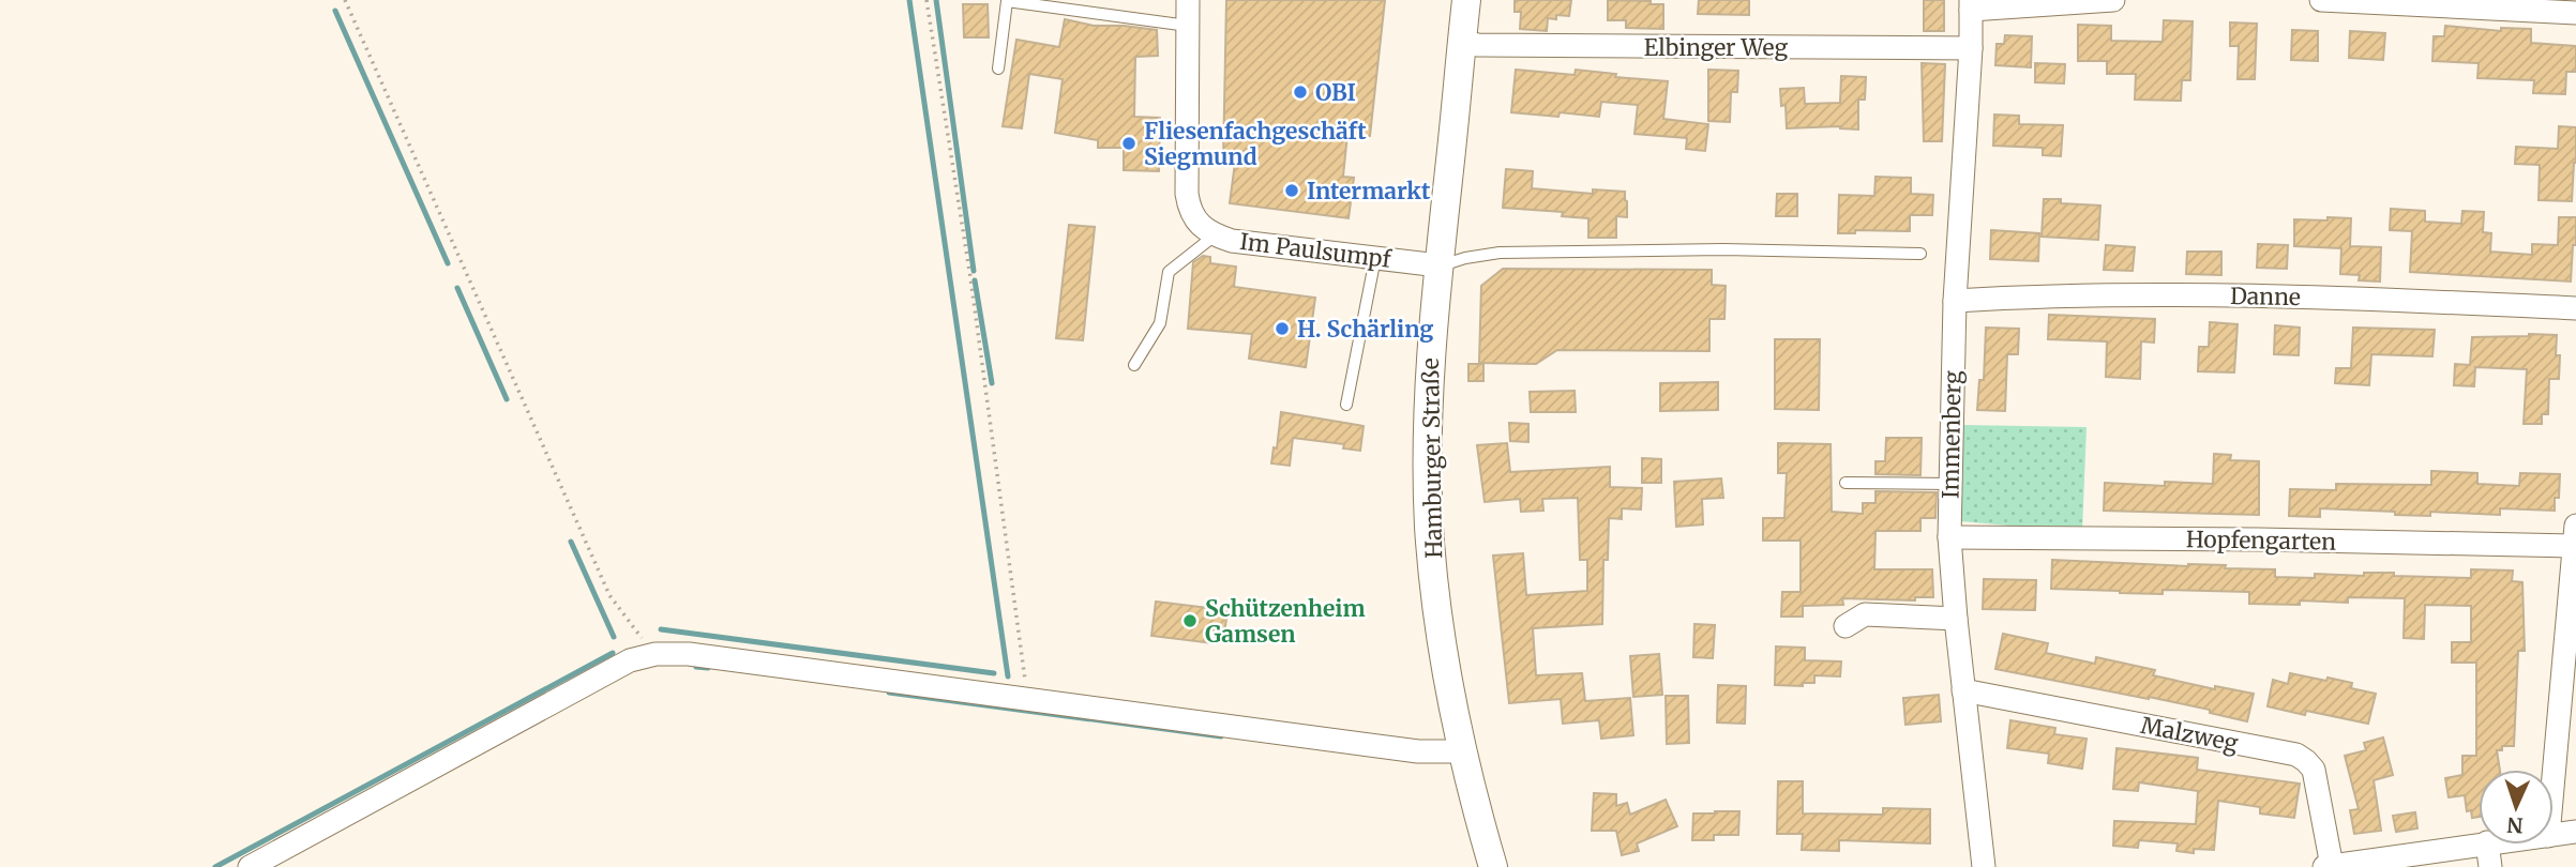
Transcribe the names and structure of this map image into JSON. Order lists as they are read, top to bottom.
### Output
{
  "streets": {
    "street": [
      "Elbinger Weg",
      "Im Paulsumpf",
      "Danne",
      "Immenberg",
      "Hamburger Straße",
      "Hopfengarten",
      "Malzweg"
    ]
  },
  "crossings": [
    ["Elbinger Weg", "Immenberg"],
    ["Elbinger Weg", "Hamburger Straße"],
    ["Im Paulsumpf", "Hamburger Straße"],
    ["Danne", "Immenberg"],
    ["Immenberg", "Hopfengarten"],
    ["Immenberg", "Malzweg"]
  ],
  "places": [
    "OBI",
    "Fliesenfachgeschäft Siegmund",
    "Intermarkt",
    "H. Schärling",
    "Schützenheim Gamsen"
  ],
  "north": "bottom"
}
